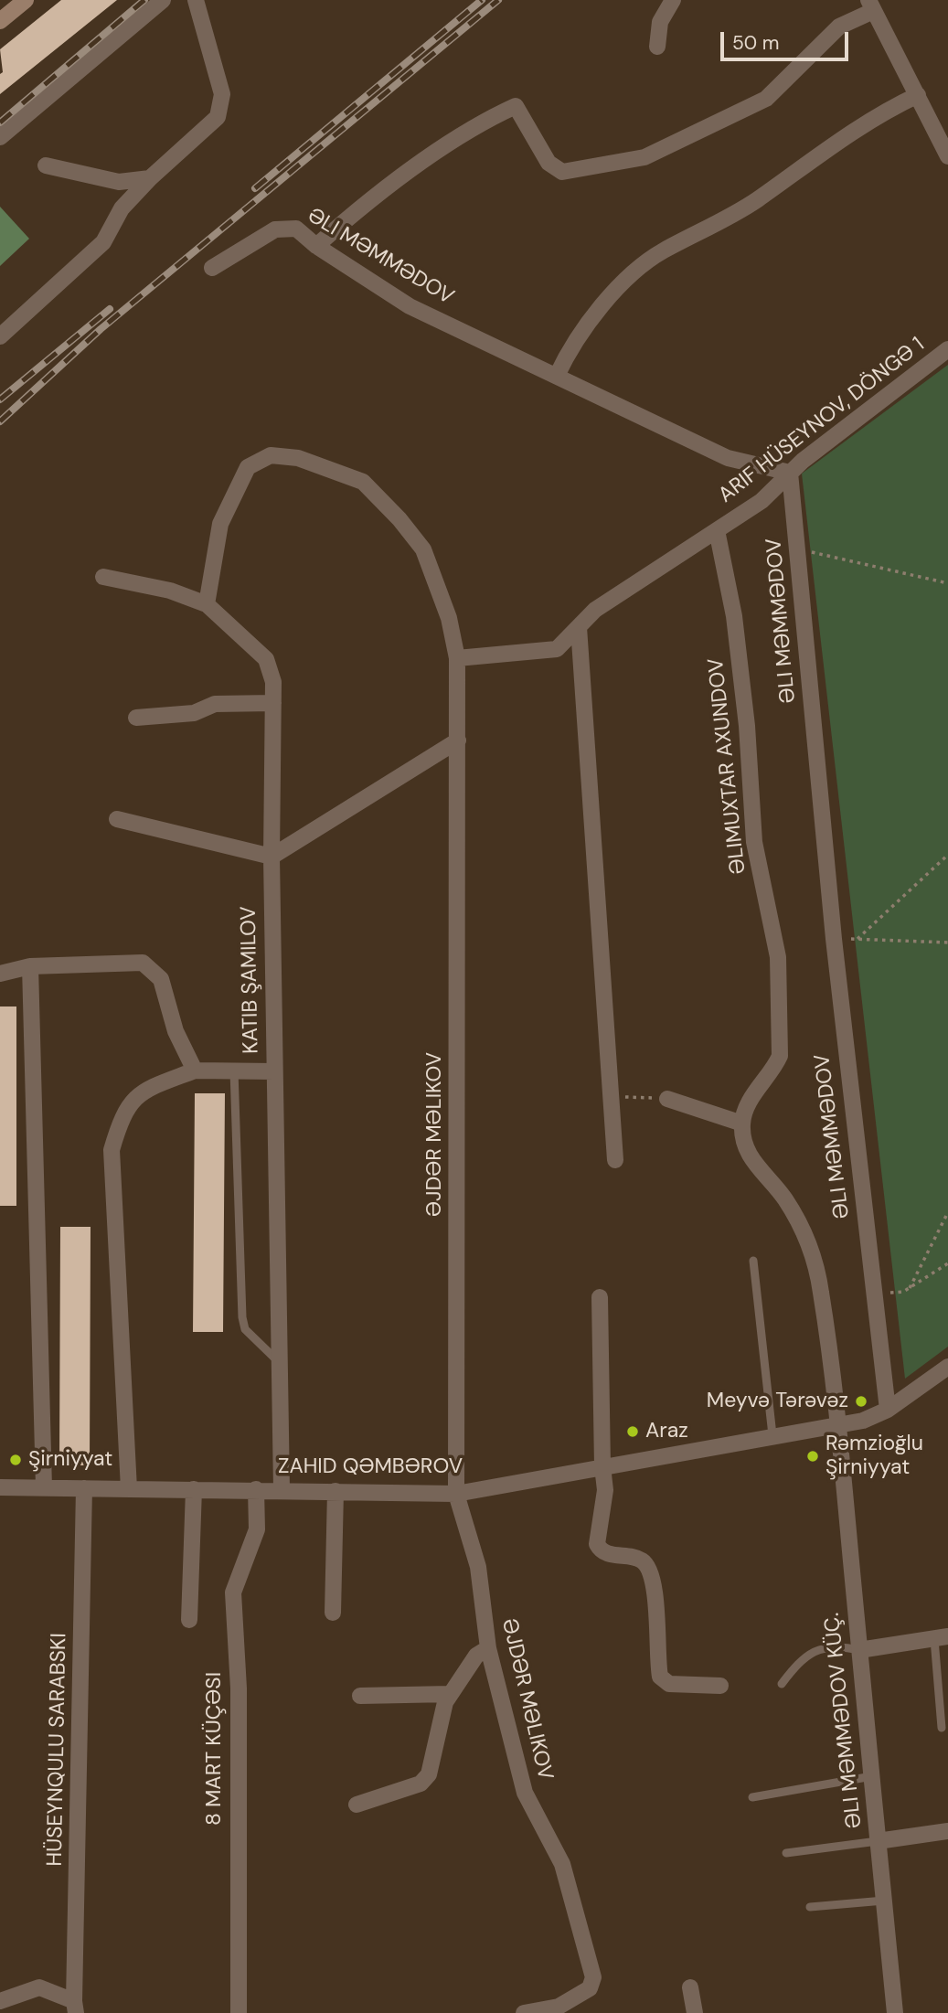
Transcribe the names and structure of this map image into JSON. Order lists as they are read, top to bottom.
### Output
{
  "streets": {
    "street": [
      "ƏLI MƏMMƏDOV",
      "ARIF HÜSEYNOV, DÖNGƏ 1",
      "ƏLIMUXTAR AXUNDOV",
      "KATIB ŞAMILOV",
      "ƏJDƏR MƏLIKOV",
      "ZAHID QƏMBƏROV",
      "ƏLI MƏMMƏDOV KÜÇ.",
      "8 MART KÜÇƏSI",
      "HÜSEYNQULU SARABSKI"
    ]
  },
  "crossings": [
    ["ƏLI MƏMMƏDOV", "ARIF HÜSEYNOV, DÖNGƏ 1"],
    ["ƏLI MƏMMƏDOV", "ZAHID QƏMBƏROV"],
    ["ARIF HÜSEYNOV, DÖNGƏ 1", "ƏLIMUXTAR AXUNDOV"],
    ["ARIF HÜSEYNOV, DÖNGƏ 1", "ƏJDƏR MƏLIKOV"],
    ["KATIB ŞAMILOV", "ƏJDƏR MƏLIKOV"],
    ["KATIB ŞAMILOV", "ZAHID QƏMBƏROV"],
    ["ƏJDƏR MƏLIKOV", "ZAHID QƏMBƏROV"],
    ["ZAHID QƏMBƏROV", "ƏLI MƏMMƏDOV KÜÇ."],
    ["ZAHID QƏMBƏROV", "8 MART KÜÇƏSI"],
    ["ZAHID QƏMBƏROV", "HÜSEYNQULU SARABSKI"]
  ],
  "places": [
    "Meyvə Tərəvəz",
    "Araz",
    "Rəmzioğlu Şirniyyat",
    "Şirniyyat"
  ],
  "scale_bar": "50 m"
}
